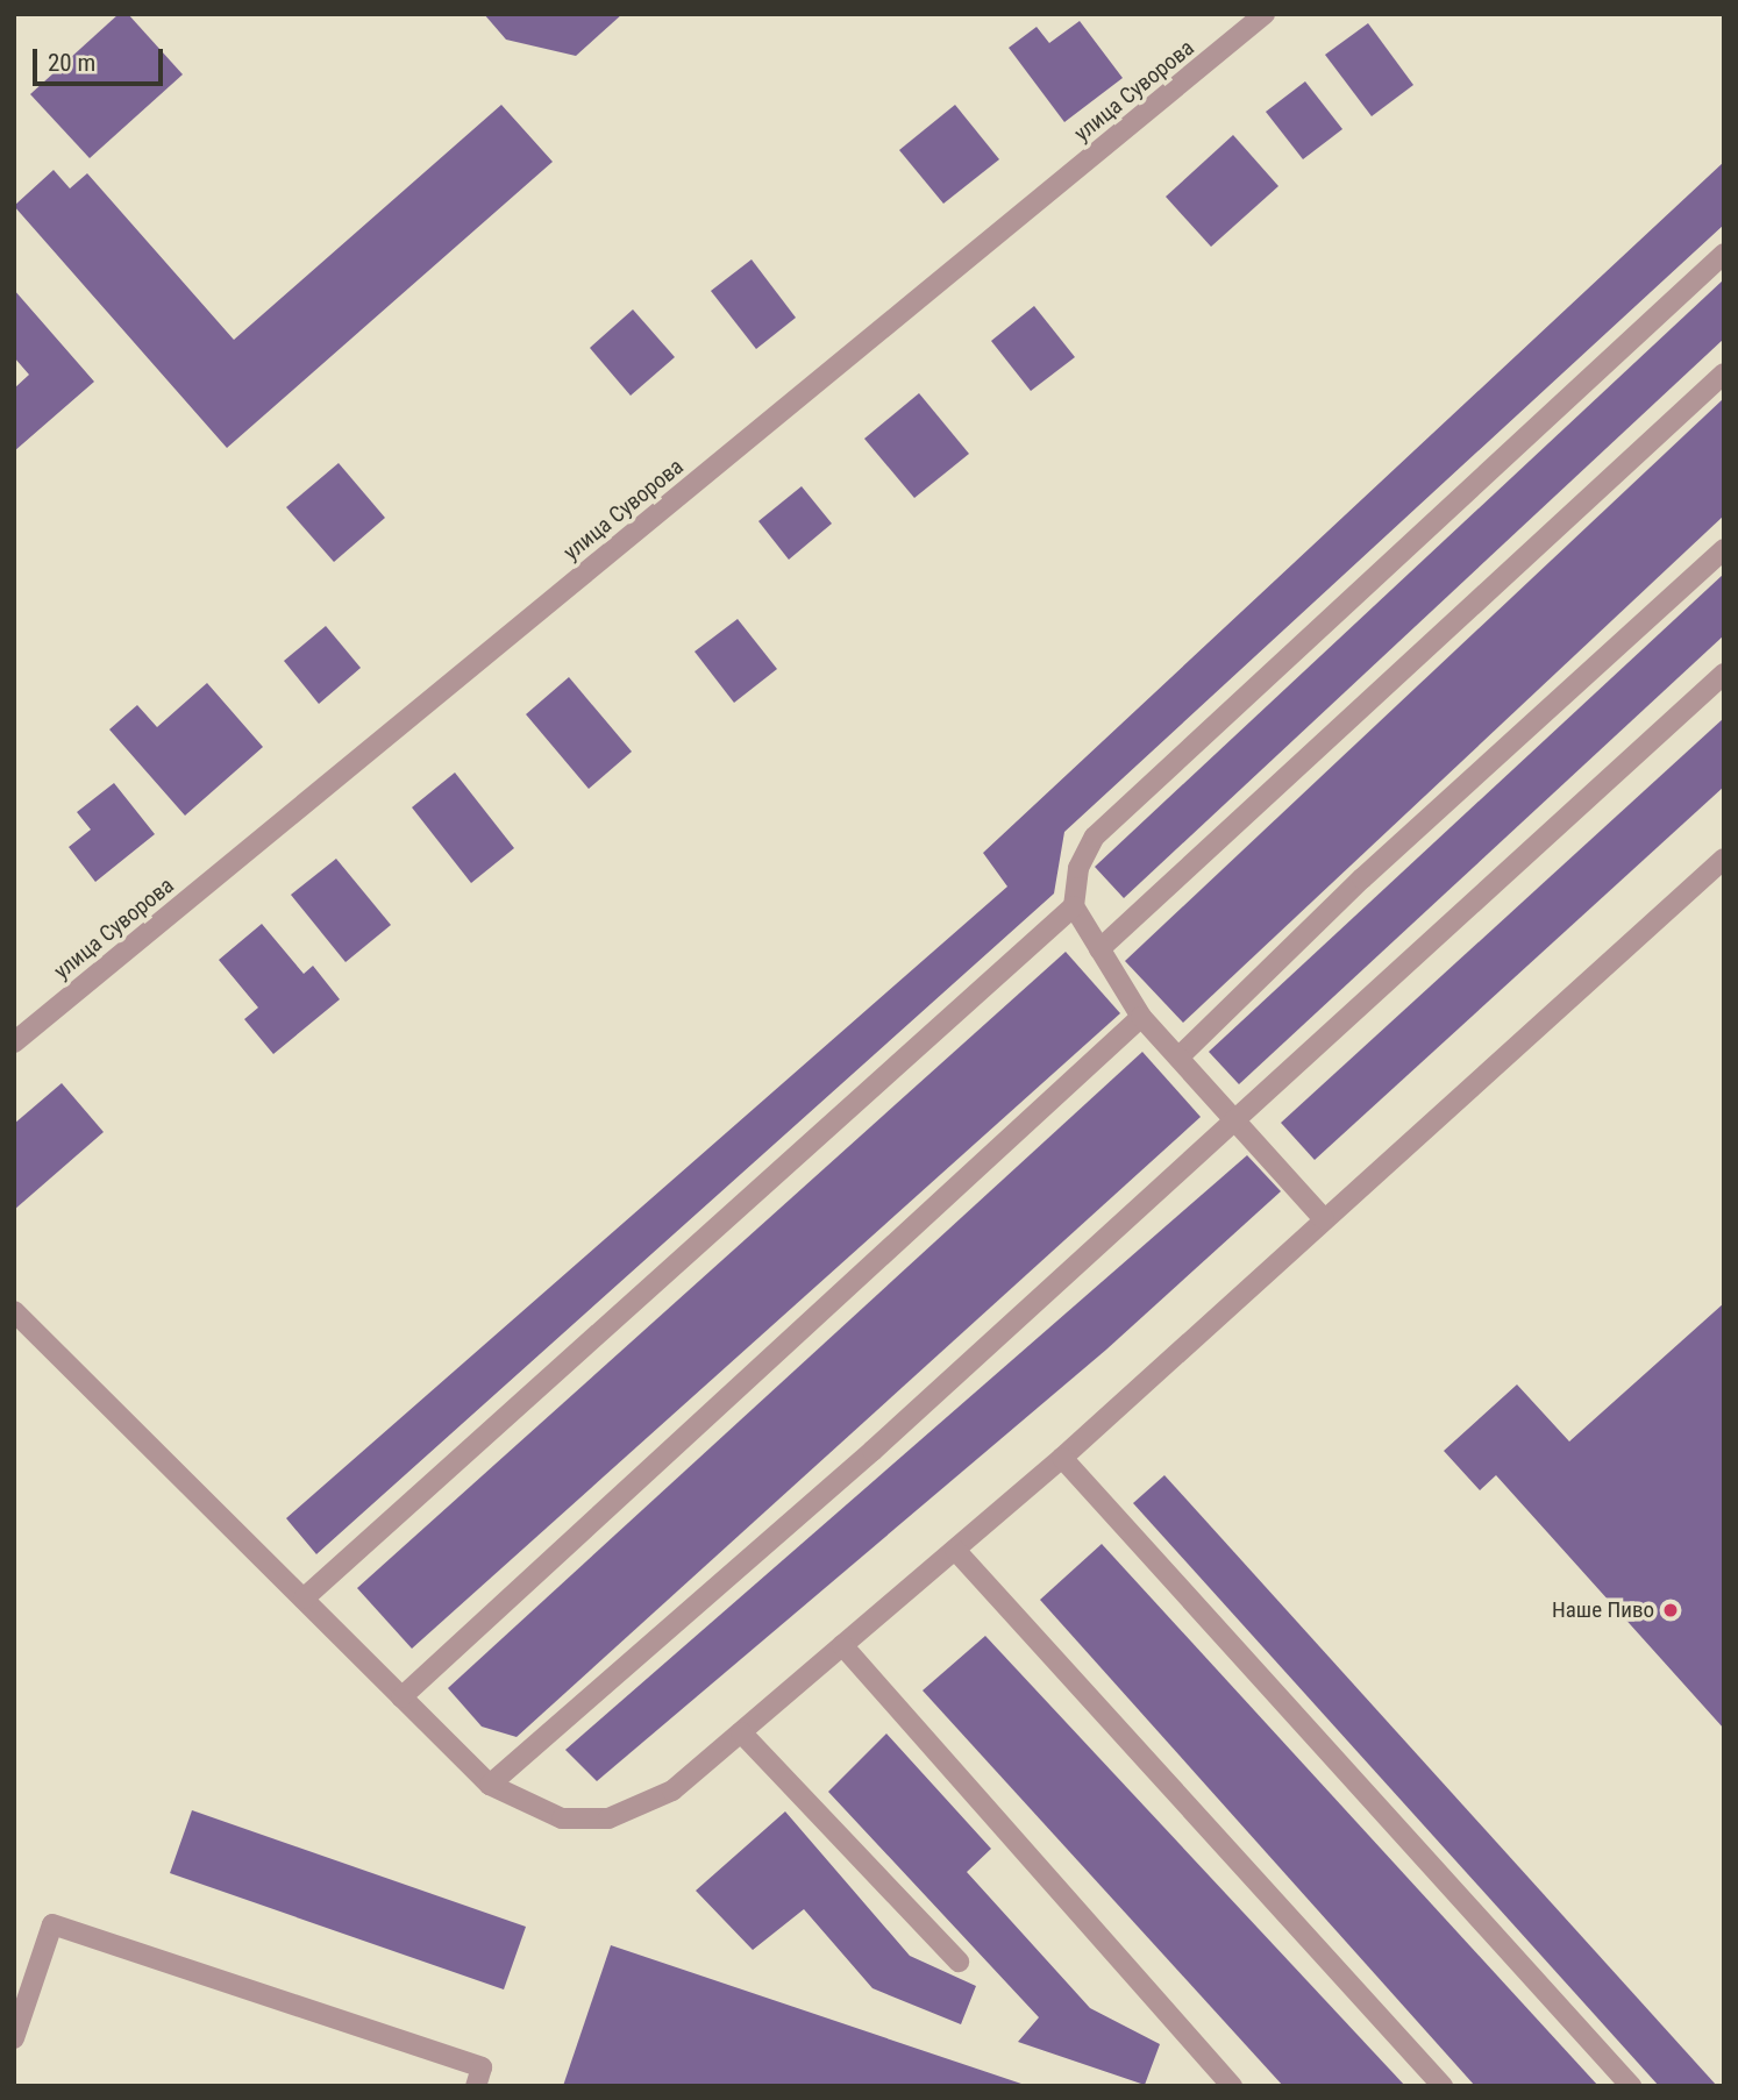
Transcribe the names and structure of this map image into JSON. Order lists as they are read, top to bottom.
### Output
{
  "streets": {
    "street": ["улица Суворова"]
  },
  "places": ["Наше Пиво"],
  "scale_bar": "20 m"
}
